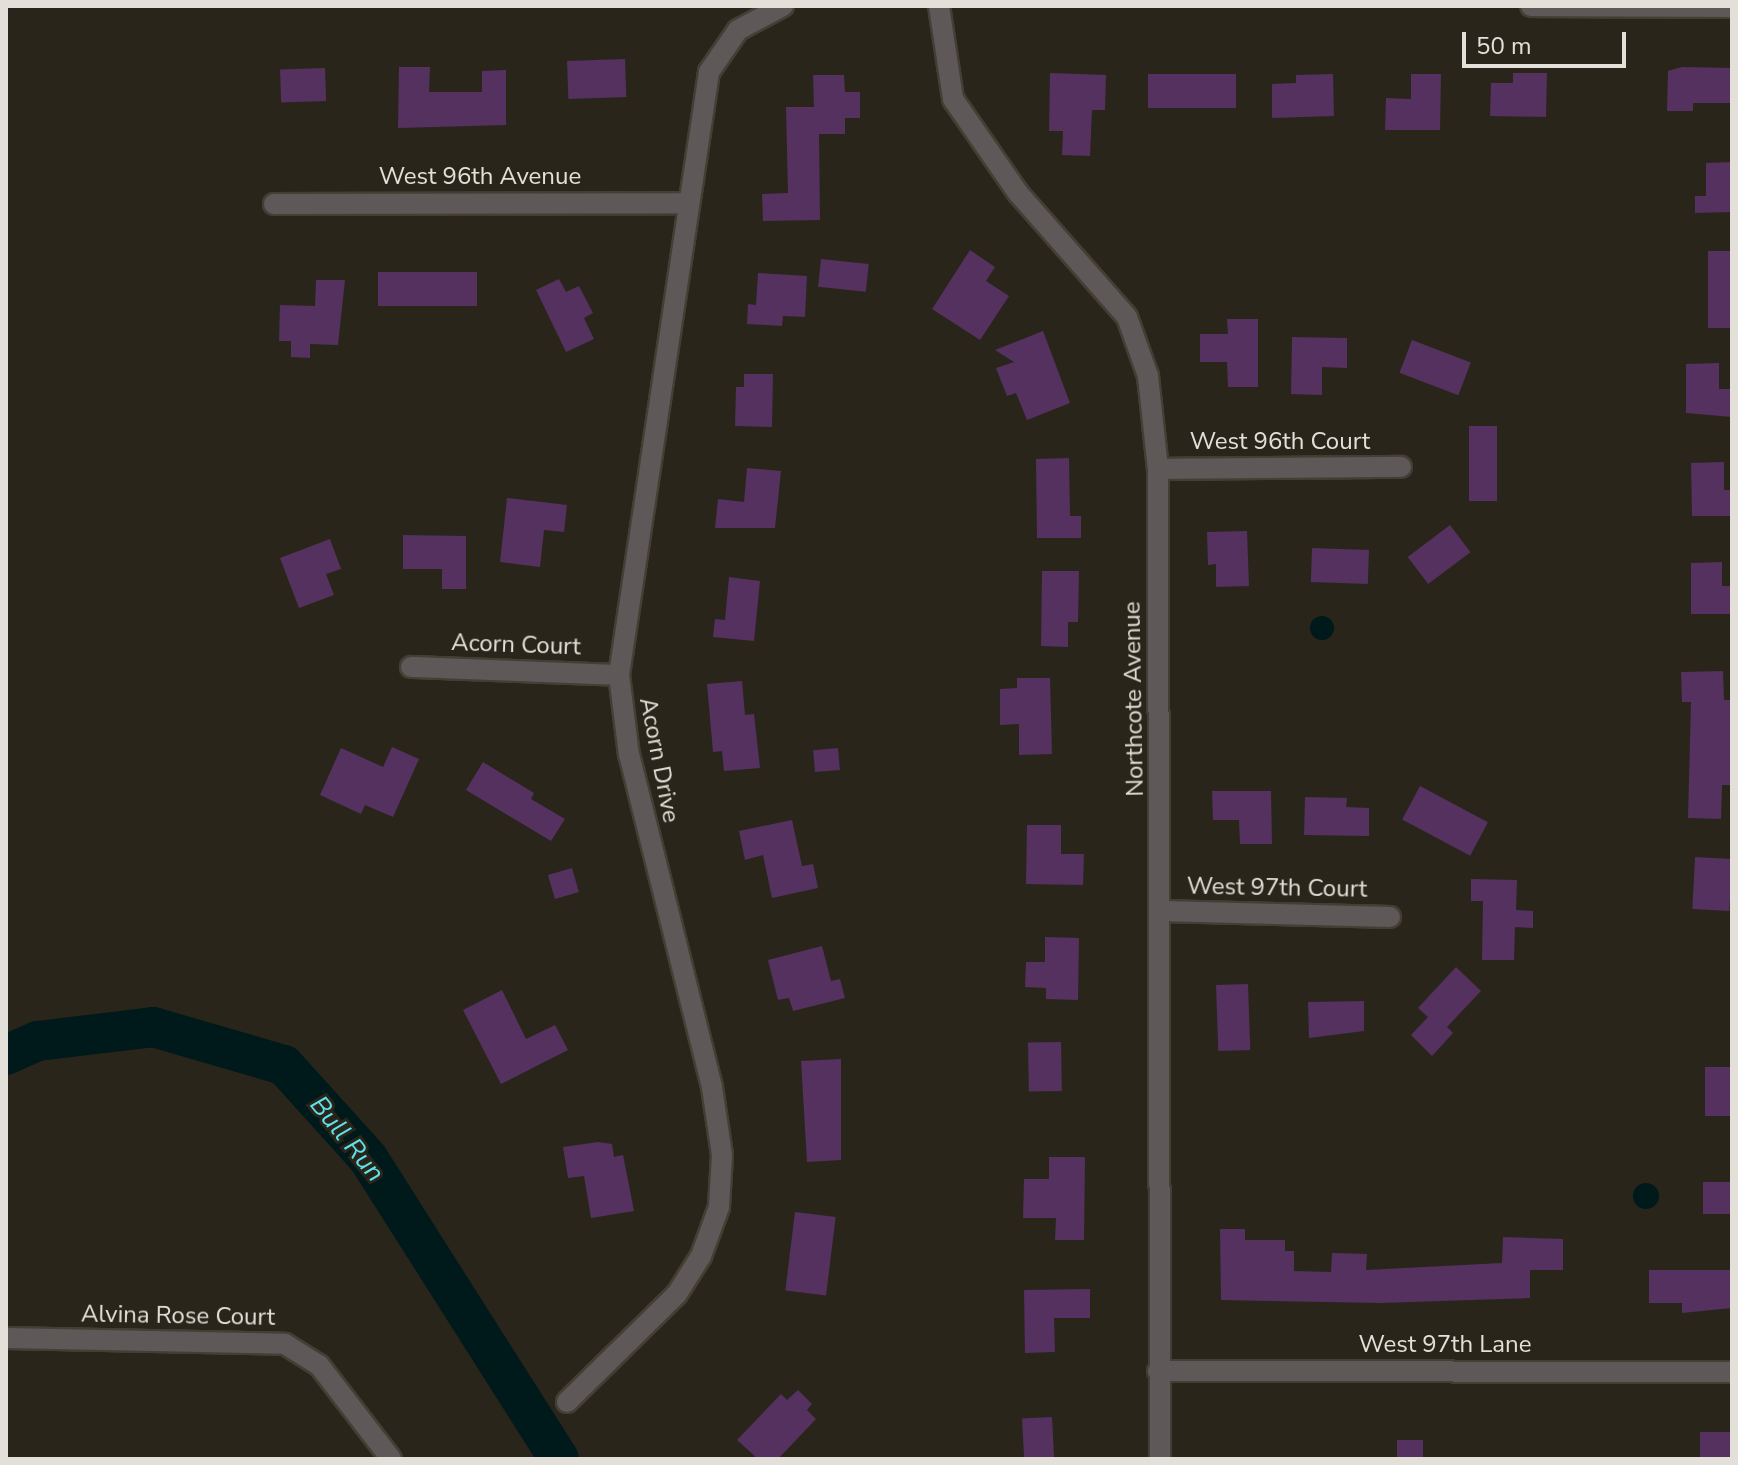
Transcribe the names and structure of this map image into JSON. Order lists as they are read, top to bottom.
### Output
{
  "streets": {
    "street": [
      "West 96th Avenue",
      "West 96th Court",
      "Acorn Court",
      "Northcote Avenue",
      "Acorn Drive",
      "West 97th Court",
      "Alvina Rose Court",
      "West 97th Lane"
    ]
  },
  "crossings": [
    ["West 96th Avenue", "Acorn Drive"],
    ["West 96th Court", "Northcote Avenue"],
    ["Acorn Court", "Acorn Drive"],
    ["Northcote Avenue", "West 97th Court"],
    ["Northcote Avenue", "West 97th Lane"]
  ],
  "water": ["Bull Run"],
  "scale_bar": "50 m"
}
